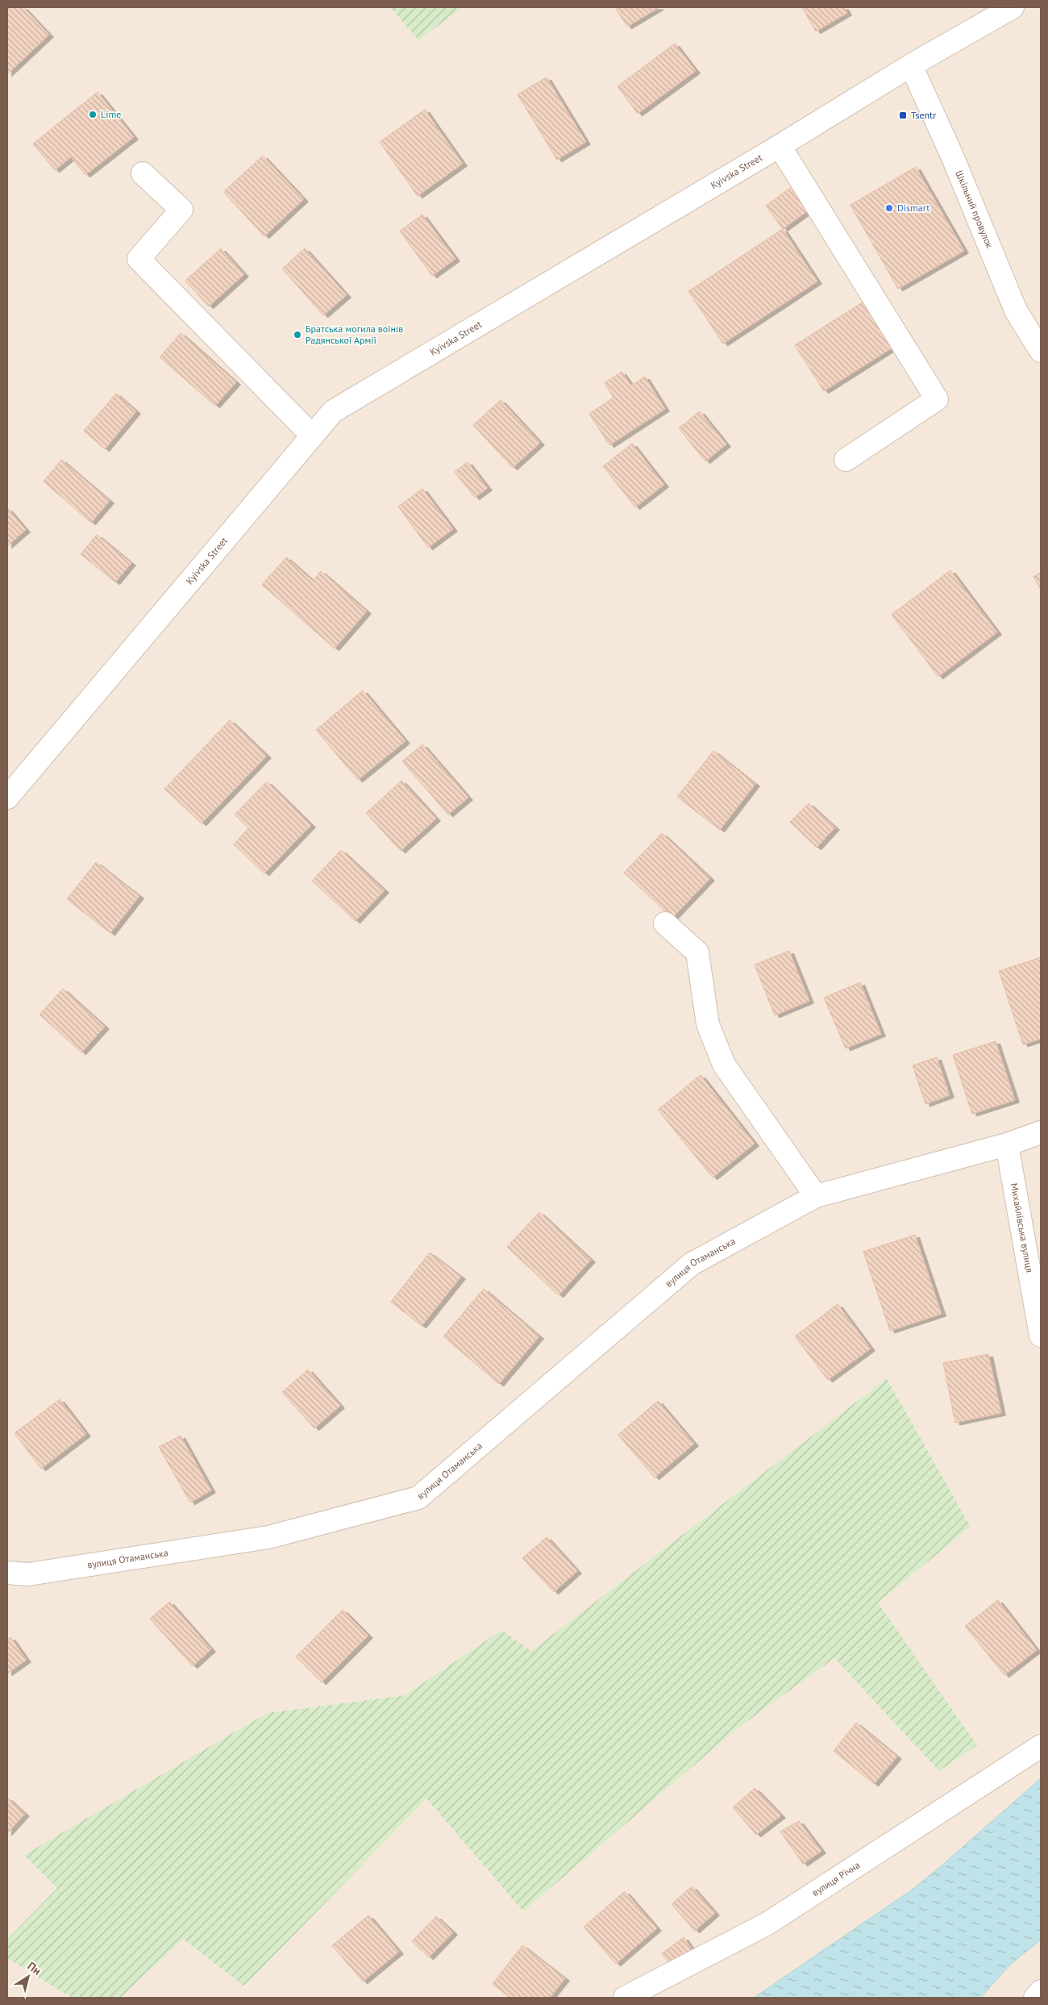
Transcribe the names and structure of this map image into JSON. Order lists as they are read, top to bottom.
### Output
{
  "streets": {
    "street": [
      "Kyivska Street",
      "Шкільний провулок",
      "Михайлівська вулиця",
      "вулиця Отаманська",
      "вулиця Річна"
    ]
  },
  "crossings": [
    ["Kyivska Street", "Шкільний провулок"],
    ["Михайлівська вулиця", "вулиця Отаманська"]
  ],
  "places": {
    "other": ["Lime", "Dismart", "Братська могила воїнів Радянської Армії"],
    "transit": ["Tsentr"]
  },
  "north": "top right"
}
